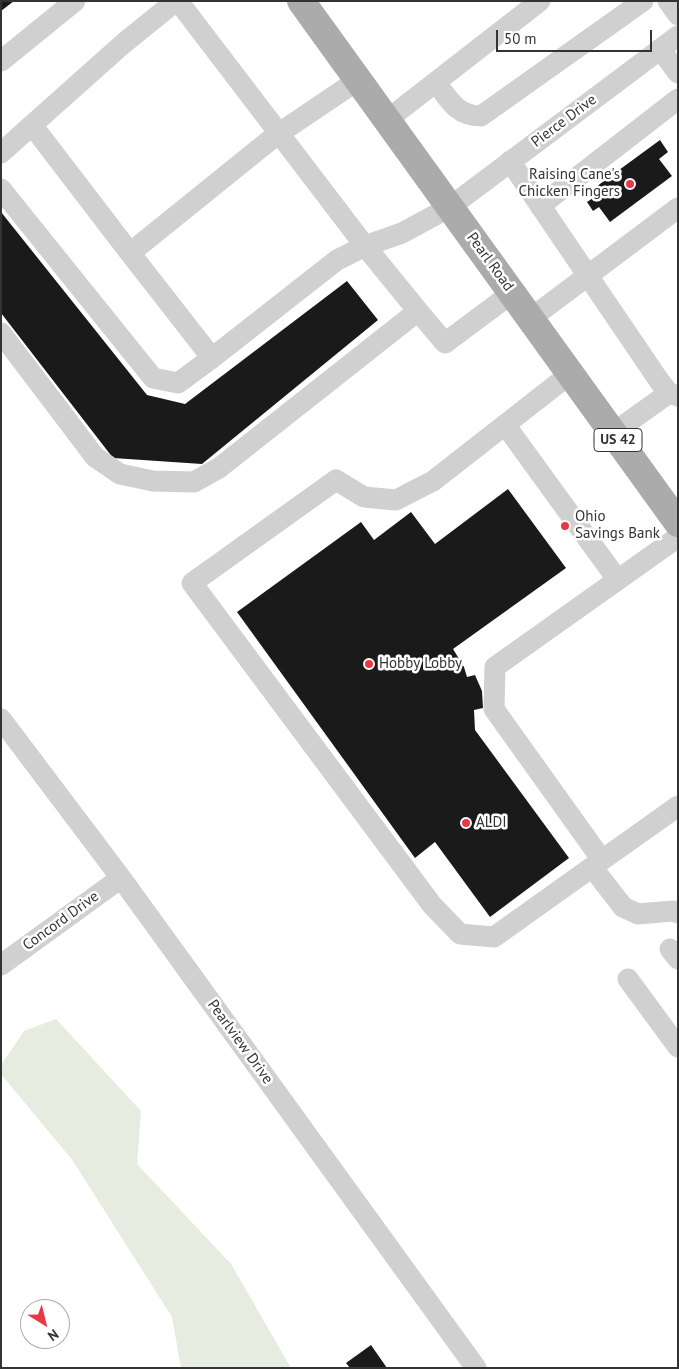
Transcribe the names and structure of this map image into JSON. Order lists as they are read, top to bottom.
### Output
{
  "streets": {
    "main road": ["Pearl Road", "US 42"],
    "street": ["Pierce Drive", "Concord Drive", "Pearlview Drive"]
  },
  "crossings": [
    ["Pierce Drive", "Pearl Road"],
    ["Concord Drive", "Pearlview Drive"]
  ],
  "places": [
    "Raising Cane's Chicken Fingers",
    "Ohio Savings Bank",
    "Hobby Lobby",
    "ALDI"
  ],
  "scale_bar": "50 m",
  "north": "bottom right"
}
